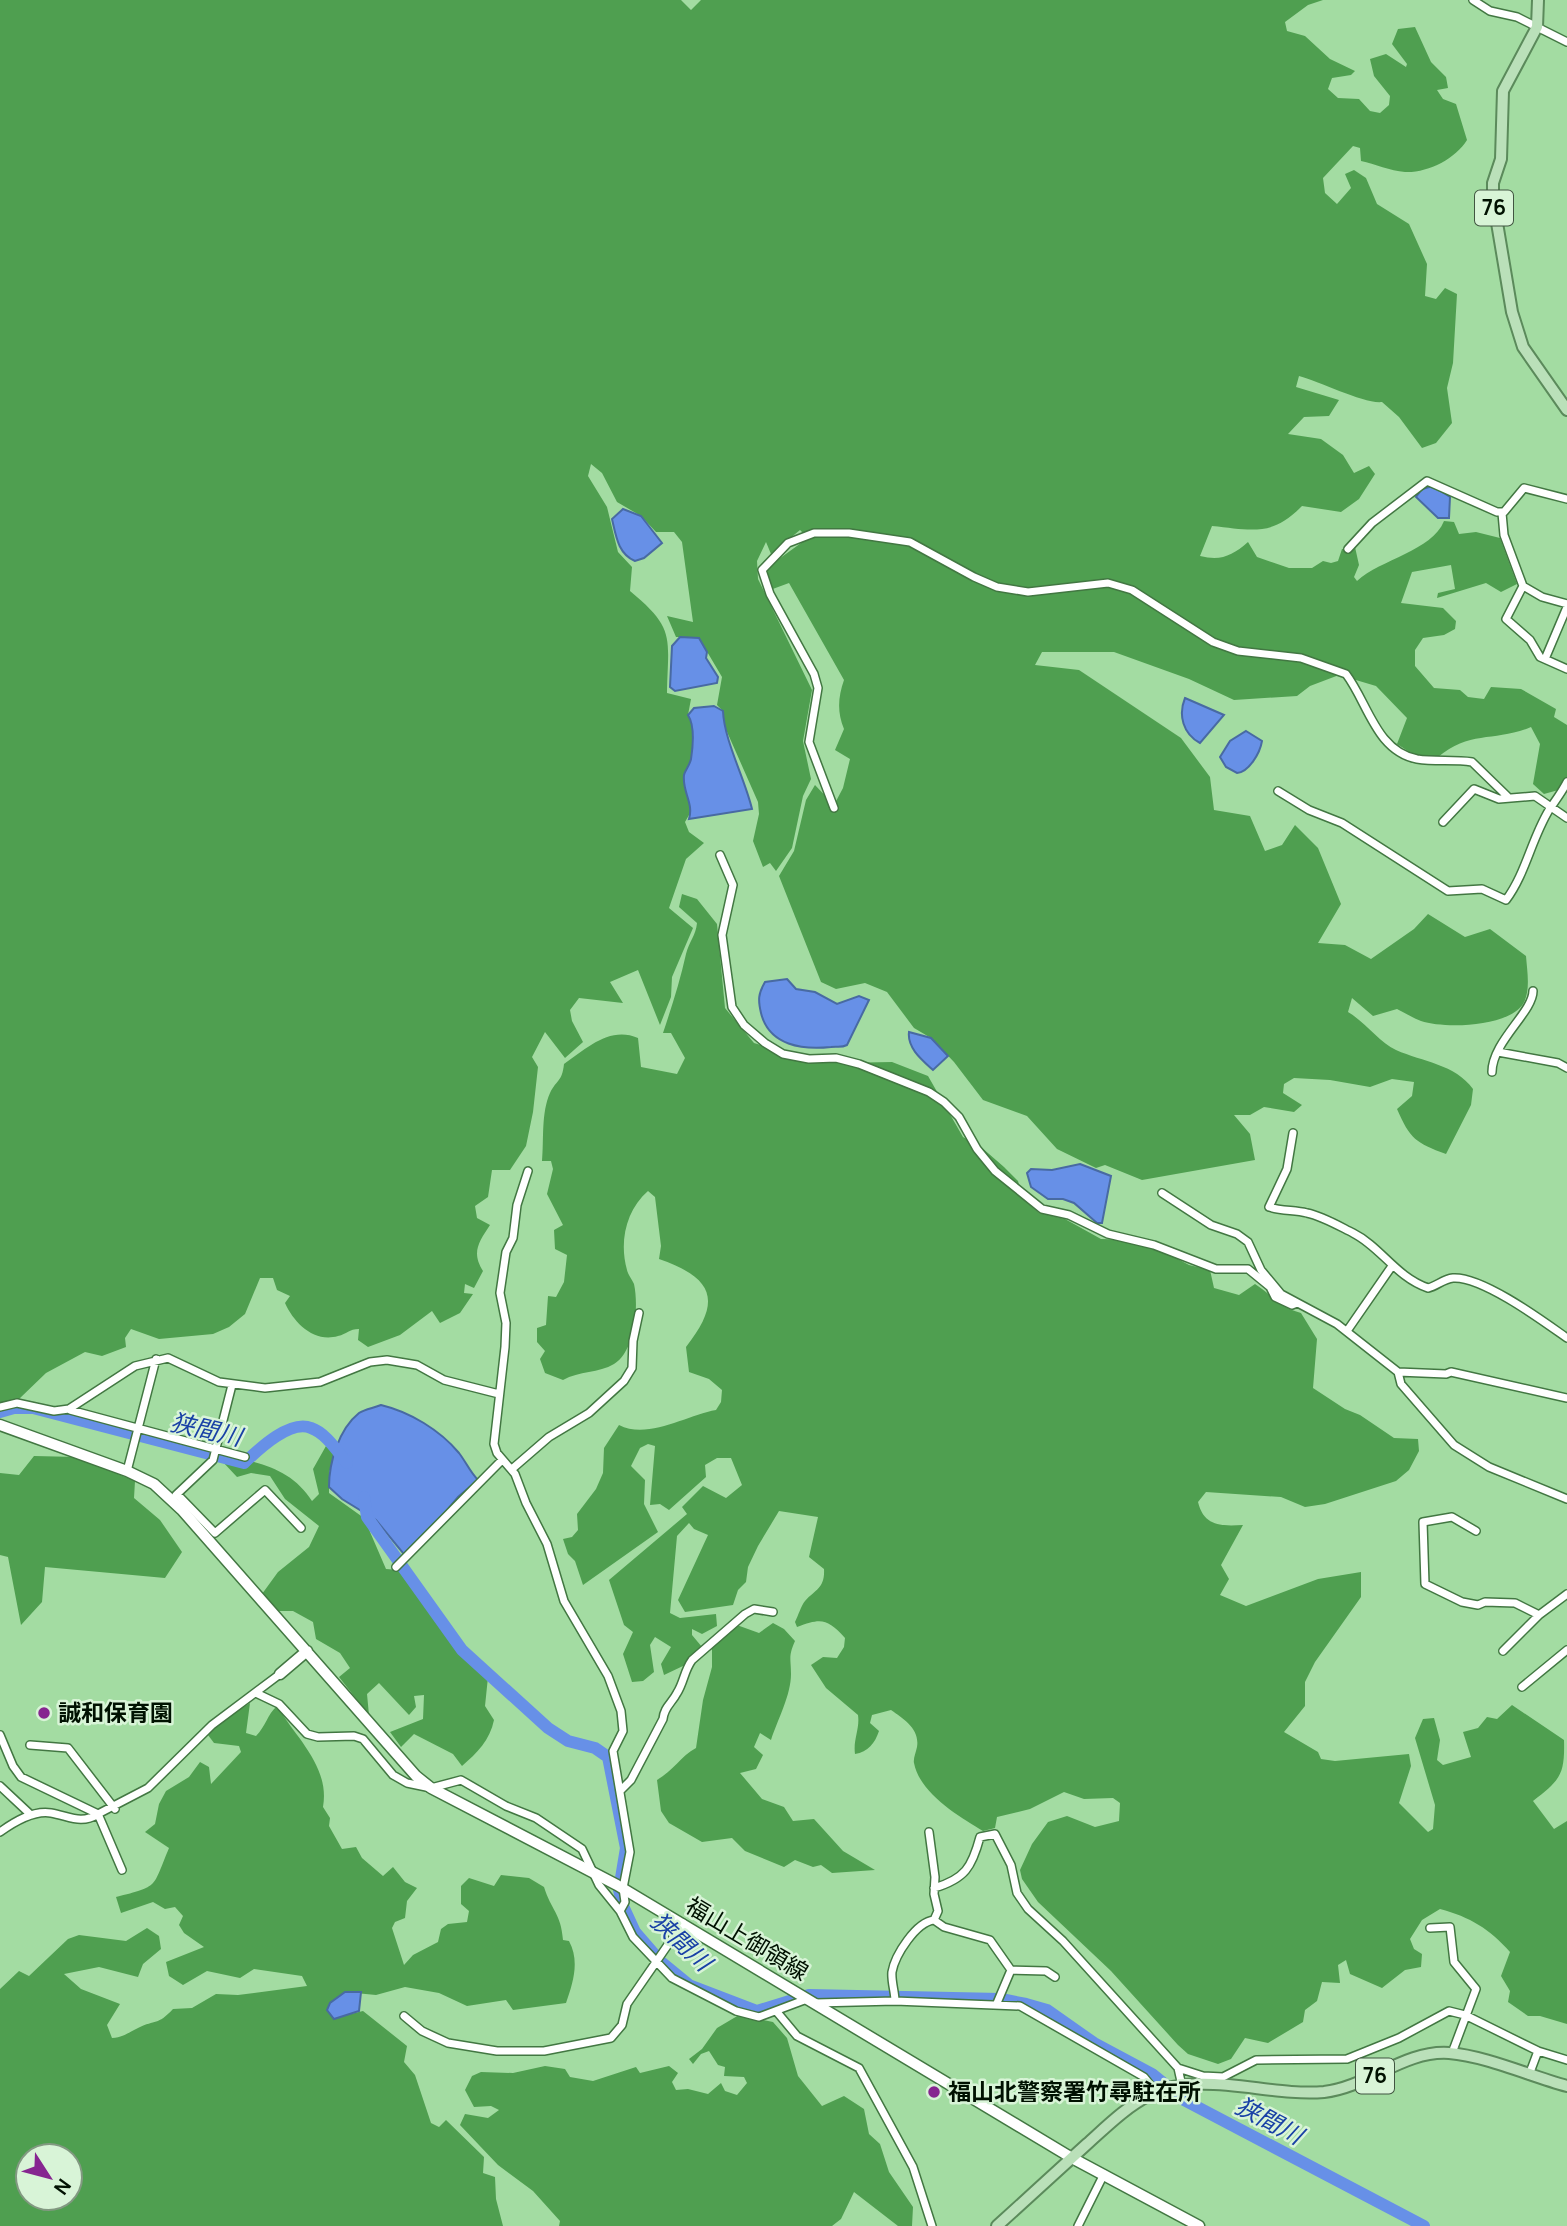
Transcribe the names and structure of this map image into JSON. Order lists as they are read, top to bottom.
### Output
{
  "streets": {
    "main road": ["76", "福山上御領線"]
  },
  "crossings": [
    ["76", "福山上御領線"]
  ],
  "water": ["狭間川"],
  "places": ["誠和保育園", "福山北警察署竹尋駐在所"],
  "north": "bottom right"
}
